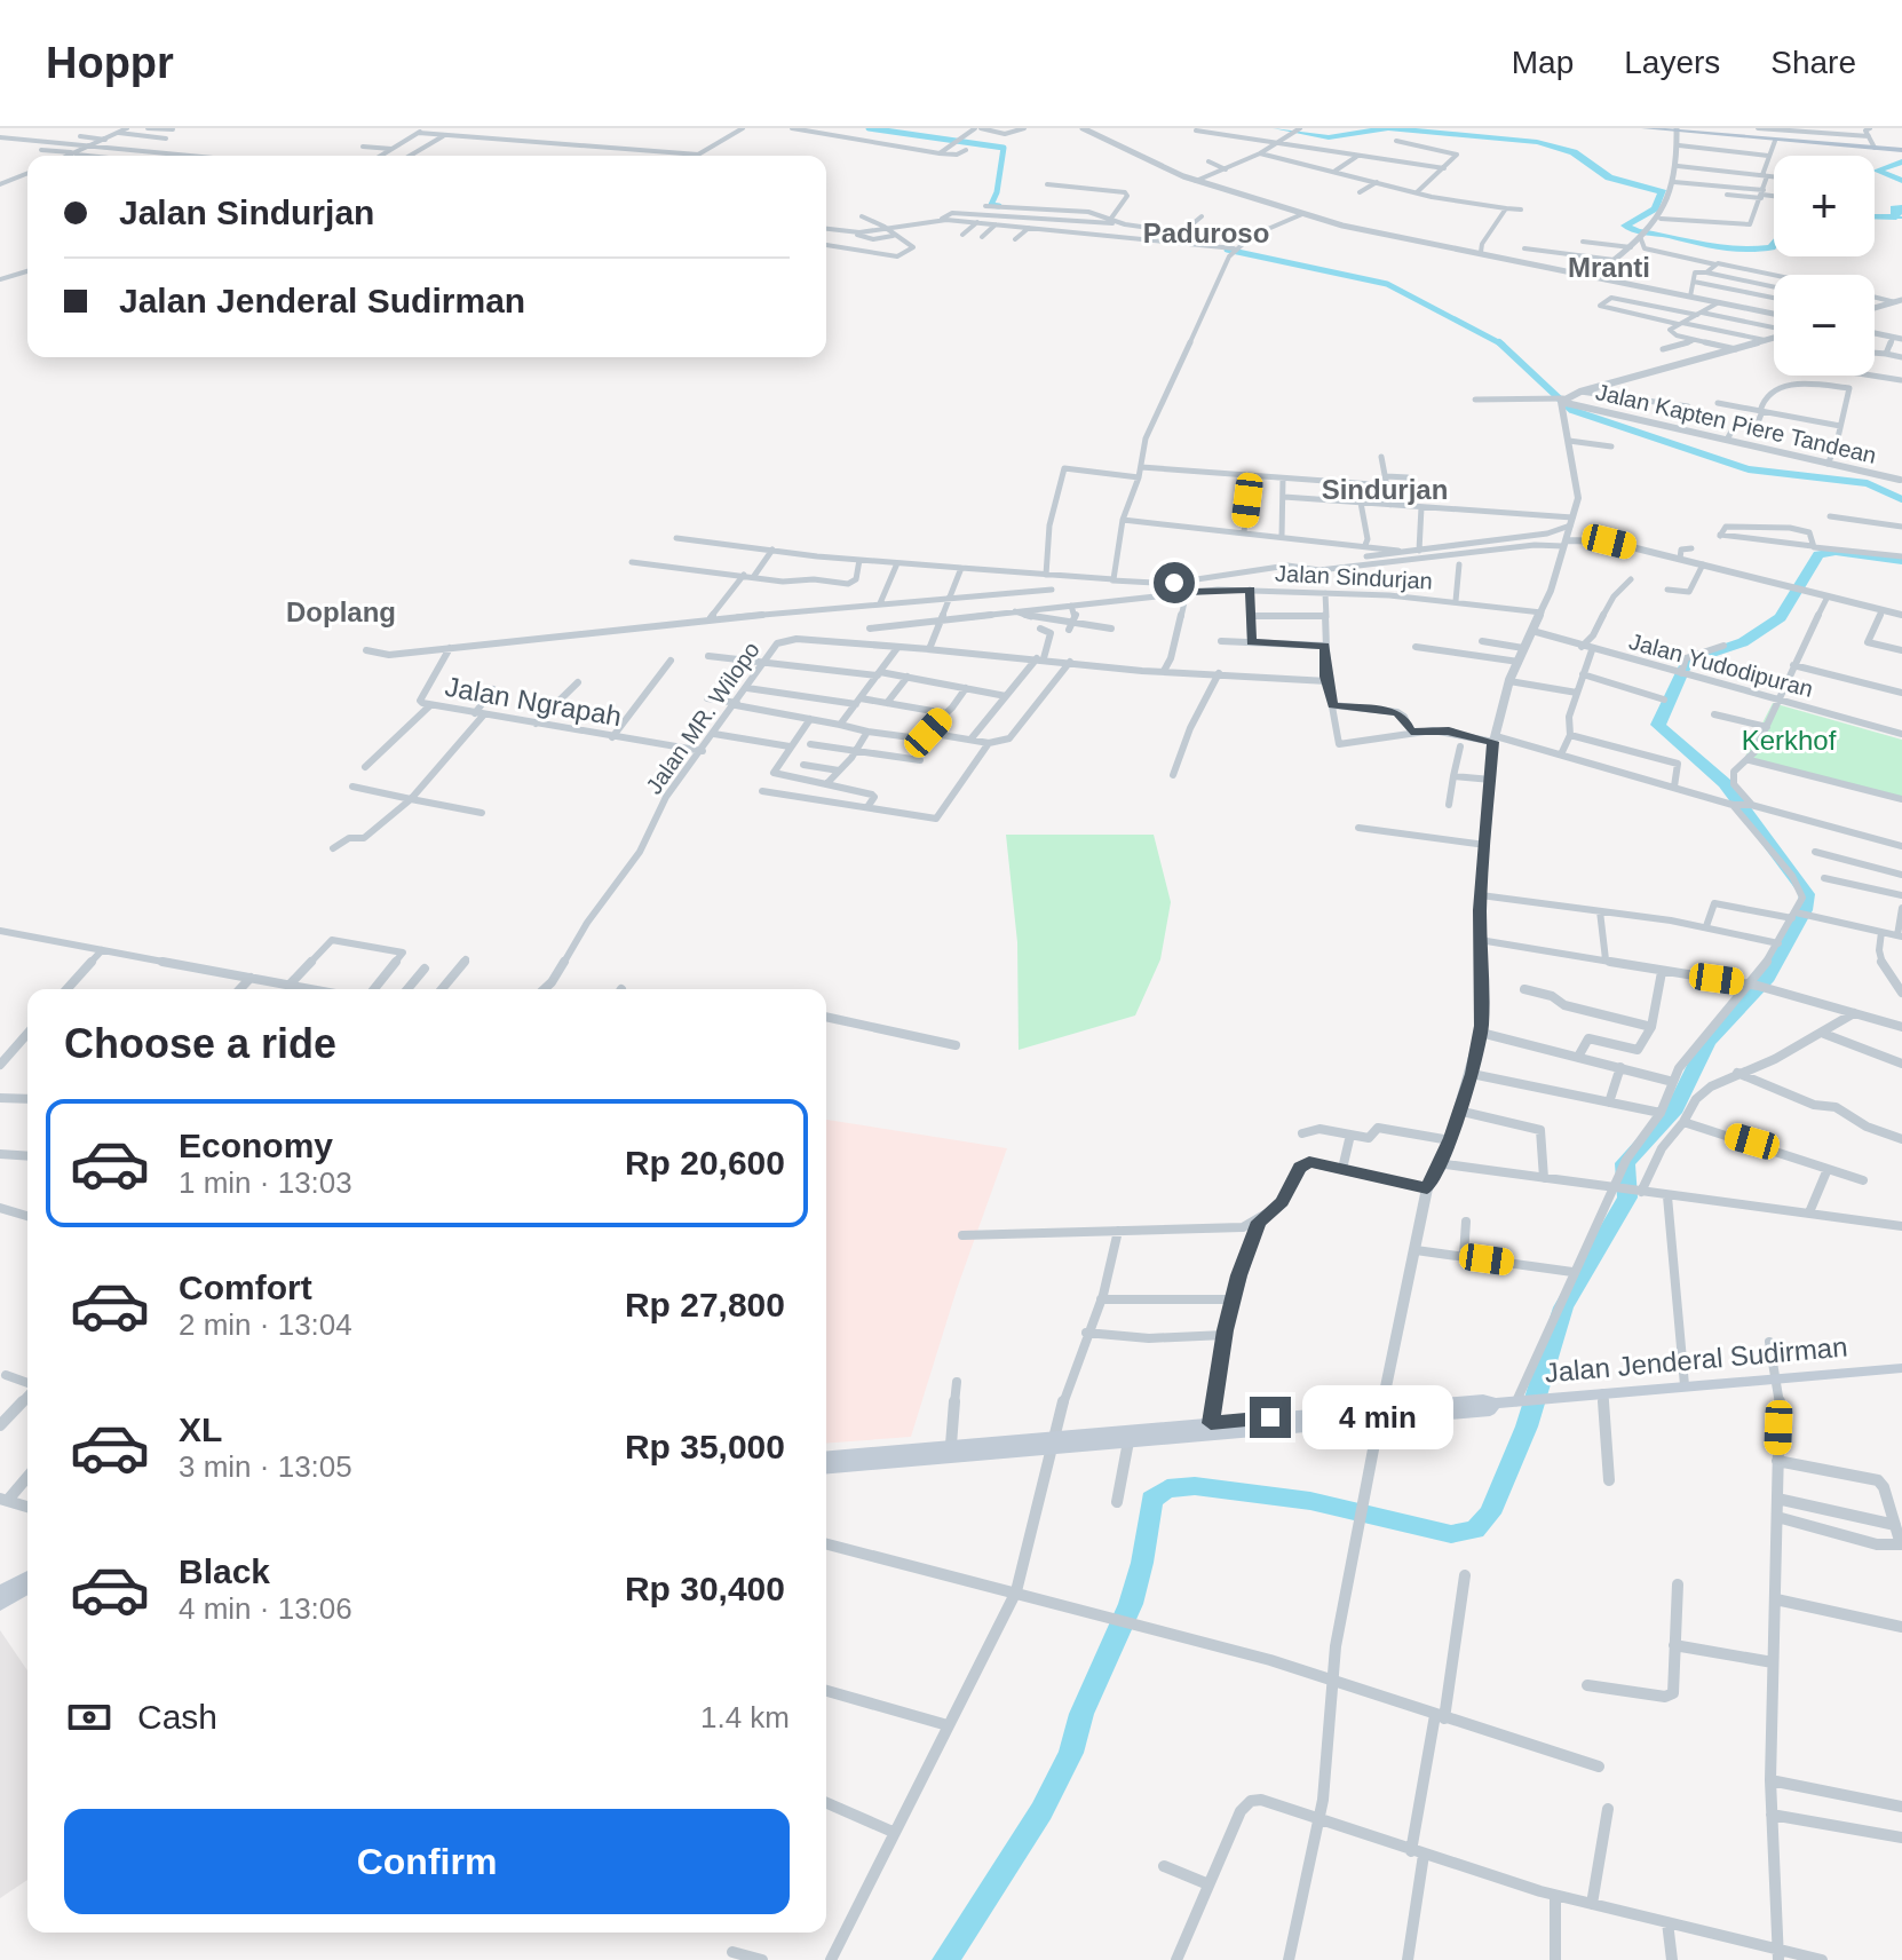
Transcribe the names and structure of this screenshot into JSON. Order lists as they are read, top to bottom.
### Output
{
  "streets": {
    "main road": ["Jalan Jenderal Sudirman"],
    "street": [
      "Jalan Kapten Piere Tandean",
      "Jalan Sindurjan",
      "Jalan Yudodipuran",
      "Jalan Ngrapah",
      "Jalan MR. Wilopo"
    ]
  },
  "crossings": [
    ["Jalan Ngrapah", "Jalan MR. Wilopo"]
  ],
  "districts": [
    "Paduroso",
    "Mranti",
    "Sindurjan",
    "Doplang"
  ],
  "parks": ["Kerkhof"],
  "page": {
    "header": "Hoppr",
    "nav": ["Map", "Layers", "Share"],
    "map_buttons": ["+", "−"],
    "banner": ["Jalan Sindurjan", "Jalan Jenderal Sudirman"],
    "heading": "Choose a ride",
    "list": [
      {
        "name": "Economy",
        "note": "1 min · 13:03",
        "value": "Rp 20,600"
      },
      {
        "name": "Comfort",
        "note": "2 min · 13:04",
        "value": "Rp 27,800"
      },
      {
        "name": "XL",
        "note": "3 min · 13:05",
        "value": "Rp 35,000"
      },
      {
        "name": "Black",
        "note": "4 min · 13:06",
        "value": "Rp 30,400"
      }
    ],
    "bubble": "4 min",
    "pay": ["Cash", "1.4 km"],
    "buttons": "Confirm"
  }
}
